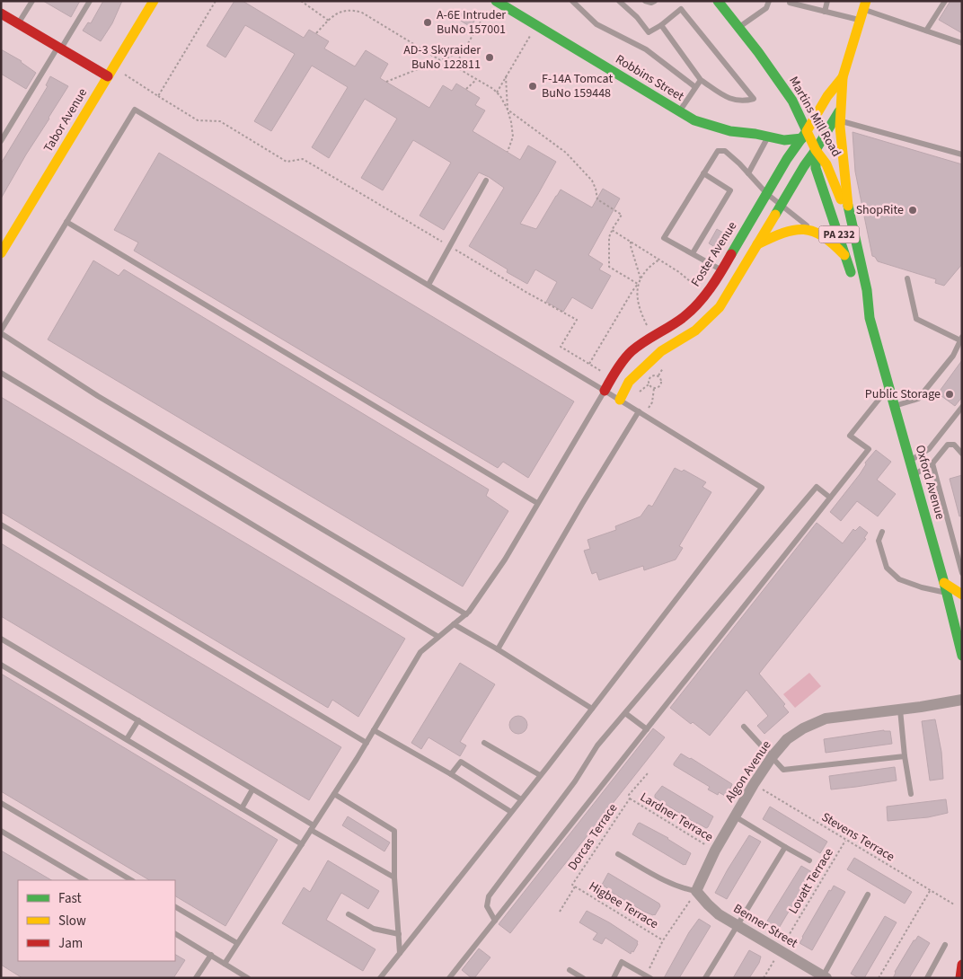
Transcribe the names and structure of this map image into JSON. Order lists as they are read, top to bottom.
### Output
{
  "streets": {
    "street": [
      "Robbins Street",
      "Martins Mill Road",
      "Tabor Avenue",
      "PA 232",
      "Foster Avenue",
      "Oxford Avenue",
      "Algon Avenue",
      "Benner Street"
    ],
    "path": [
      "Lardner Terrace",
      "Dorcas Terrace",
      "Stevens Terrace",
      "Lovatt Terrace",
      "Higbee Terrace"
    ]
  },
  "crossings": [
    ["Robbins Street", "Martins Mill Road"],
    ["Robbins Street", "Foster Avenue"],
    ["Robbins Street", "Oxford Avenue"],
    ["Martins Mill Road", "PA 232"],
    ["Martins Mill Road", "Foster Avenue"],
    ["Martins Mill Road", "Oxford Avenue"],
    ["PA 232", "Oxford Avenue"],
    ["Foster Avenue", "Oxford Avenue"],
    ["Algon Avenue", "Lardner Terrace"],
    ["Algon Avenue", "Stevens Terrace"],
    ["Algon Avenue", "Benner Street"],
    ["Lardner Terrace", "Dorcas Terrace"],
    ["Dorcas Terrace", "Higbee Terrace"],
    ["Stevens Terrace", "Lovatt Terrace"],
    ["Lovatt Terrace", "Benner Street"]
  ],
  "places": [
    "A-6E Intruder BuNo 157001",
    "AD-3 Skyraider BuNo 122811",
    "F-14A Tomcat BuNo 159448",
    "ShopRite",
    "Public Storage"
  ],
  "legend": ["Fast", "Slow", "Jam"]
}
